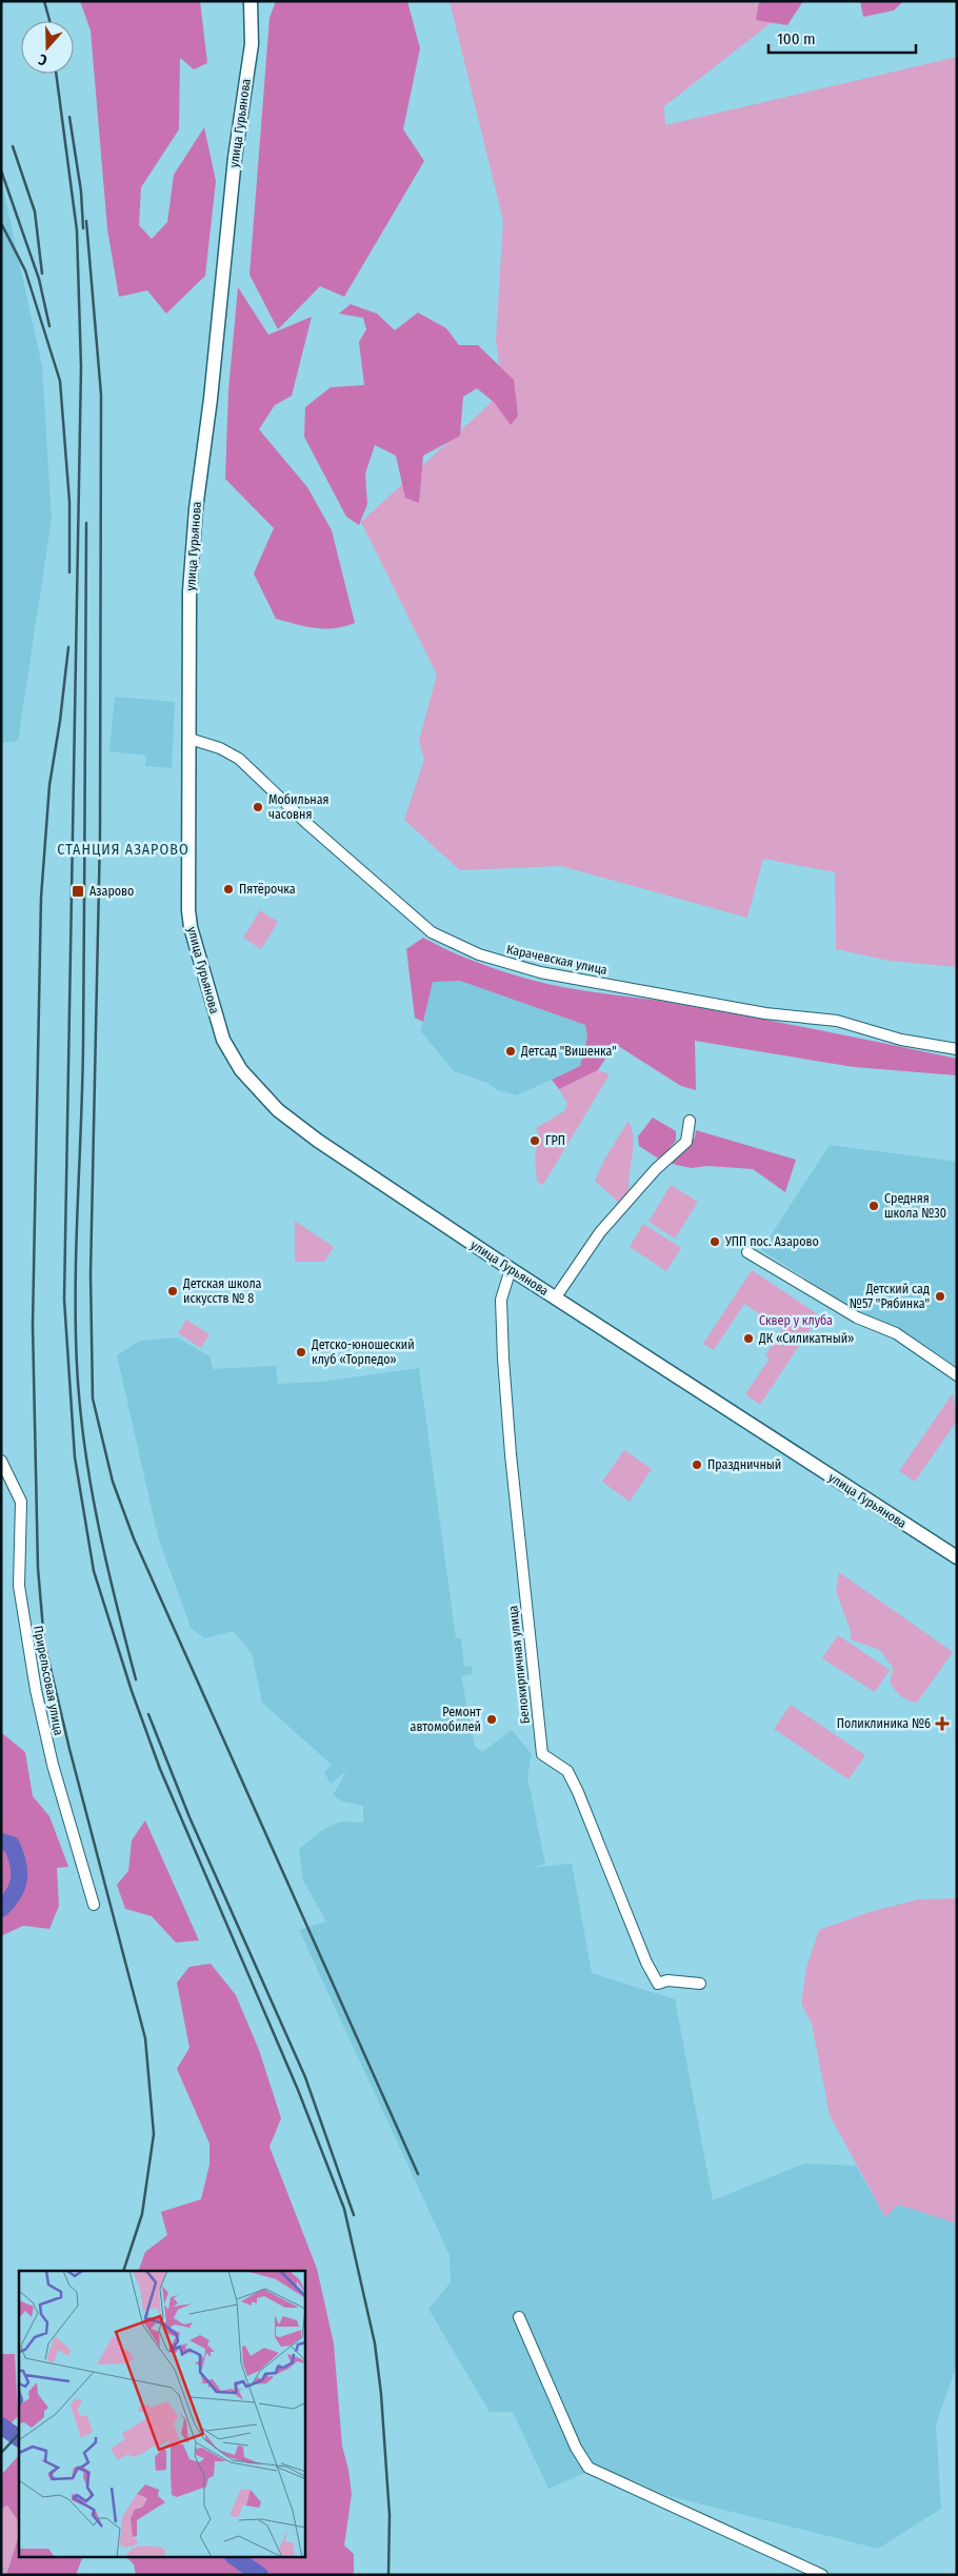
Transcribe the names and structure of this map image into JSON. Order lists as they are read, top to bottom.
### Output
{
  "streets": {
    "street": [
      "улица Гурьянова",
      "Карачевская улица",
      "Белокирпичная улица",
      "Прирельсовая улица"
    ]
  },
  "crossings": [
    ["улица Гурьянова", "Карачевская улица"],
    ["улица Гурьянова", "Белокирпичная улица"]
  ],
  "districts": ["СТАНЦИЯ АЗАРОВО"],
  "parks": ["Сквер у клуба"],
  "places": {
    "other": [
      "Мобильная часовня",
      "Пятёрочка",
      "Детсад \"Вишенка\"",
      "ГРП",
      "Средняя школа №30",
      "УПП пос. Азарово",
      "Детская школа искусств № 8",
      "Детский сад №57 \"Рябинка\"",
      "ДК «Силикатный»",
      "Детско-юношеский клуб «Торпедо»",
      "Праздничный",
      "Ремонт автомобилей"
    ],
    "transit": ["Азарово"],
    "health": ["Поликлиника №6"]
  },
  "scale_bar": "100 m",
  "north": "bottom"
}
